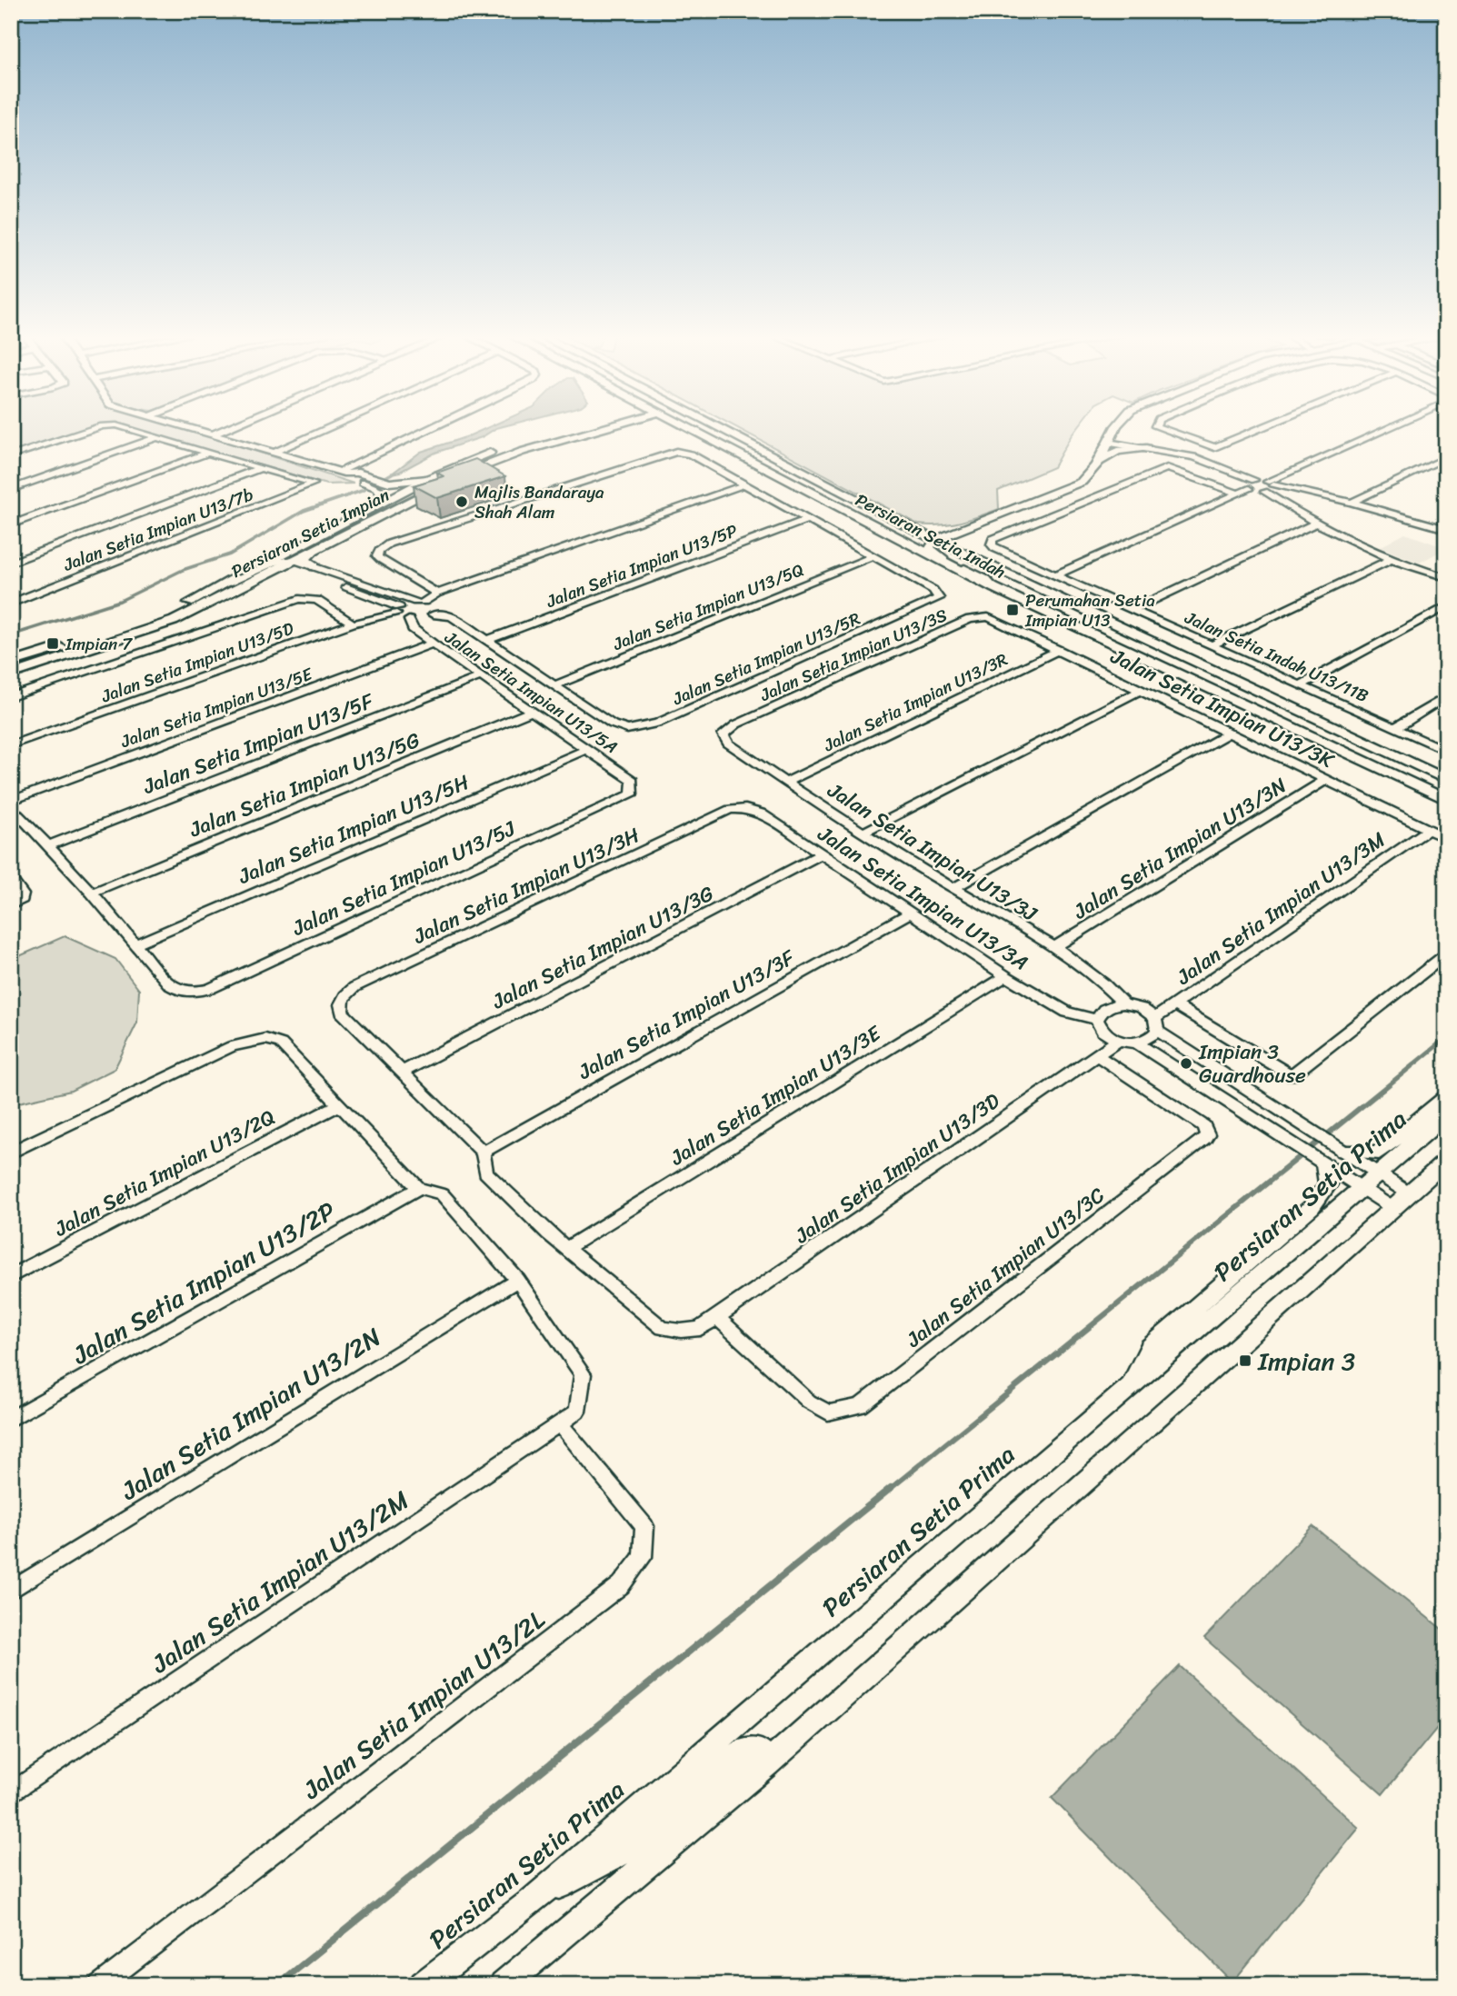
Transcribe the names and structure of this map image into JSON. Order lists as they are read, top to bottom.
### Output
{
  "streets": {
    "street": [
      "Jalan Setia Impian U13/7b",
      "Persiaran Setia Impian",
      "Persiaran Setia Indah",
      "Jalan Setia Impian U13/5P",
      "Jalan Setia Impian U13/5Q",
      "Jalan Setia Impian U13/3S",
      "Jalan Setia Indah U13/11B",
      "Jalan Setia Impian U13/5R",
      "Jalan Setia Impian U13/5D",
      "Jalan Setia Impian U13/5A",
      "Jalan Setia Impian U13/3R",
      "Jalan Setia Impian U13/5E",
      "Jalan Setia Impian U13/3K",
      "Jalan Setia Impian U13/5F",
      "Jalan Setia Impian U13/5G",
      "Jalan Setia Impian U13/5H",
      "Jalan Setia Impian U13/3N",
      "Jalan Setia Impian U13/3J",
      "Jalan Setia Impian U13/5J",
      "Jalan Setia Impian U13/3H",
      "Jalan Setia Impian U13/3A",
      "Jalan Setia Impian U13/3M",
      "Jalan Setia Impian U13/3G",
      "Jalan Setia Impian U13/3F",
      "Jalan Setia Impian U13/3E",
      "Jalan Setia Impian U13/3D",
      "Jalan Setia Impian U13/2Q",
      "Persiaran Setia Prima",
      "Jalan Setia Impian U13/3C",
      "Jalan Setia Impian U13/2P",
      "Jalan Setia Impian U13/2N",
      "Jalan Setia Impian U13/2M",
      "Jalan Setia Impian U13/2L"
    ]
  },
  "crossings": [
    ["Persiaran Setia Impian", "Jalan Setia Impian U13/5A"],
    ["Jalan Setia Impian U13/5Q", "Jalan Setia Impian U13/5R"],
    ["Jalan Setia Impian U13/3S", "Jalan Setia Impian U13/3K"],
    ["Jalan Setia Impian U13/3S", "Jalan Setia Impian U13/3J"],
    ["Jalan Setia Impian U13/5D", "Jalan Setia Impian U13/5A"],
    ["Jalan Setia Impian U13/5A", "Jalan Setia Impian U13/5E"],
    ["Jalan Setia Impian U13/5A", "Jalan Setia Impian U13/5F"],
    ["Jalan Setia Impian U13/5A", "Jalan Setia Impian U13/5G"],
    ["Jalan Setia Impian U13/5A", "Jalan Setia Impian U13/5H"],
    ["Jalan Setia Impian U13/5A", "Jalan Setia Impian U13/5J"],
    ["Jalan Setia Impian U13/3R", "Jalan Setia Impian U13/3K"],
    ["Jalan Setia Impian U13/3R", "Jalan Setia Impian U13/3J"],
    ["Jalan Setia Impian U13/3K", "Jalan Setia Impian U13/3N"],
    ["Jalan Setia Impian U13/3K", "Jalan Setia Impian U13/3M"],
    ["Jalan Setia Impian U13/5H", "Jalan Setia Impian U13/5J"],
    ["Jalan Setia Impian U13/3N", "Jalan Setia Impian U13/3J"],
    ["Jalan Setia Impian U13/3J", "Jalan Setia Impian U13/3A"],
    ["Jalan Setia Impian U13/3J", "Jalan Setia Impian U13/3M"],
    ["Jalan Setia Impian U13/3J", "Jalan Setia Impian U13/3D"],
    ["Jalan Setia Impian U13/3H", "Jalan Setia Impian U13/3A"],
    ["Jalan Setia Impian U13/3H", "Jalan Setia Impian U13/3G"],
    ["Jalan Setia Impian U13/3A", "Jalan Setia Impian U13/3M"],
    ["Jalan Setia Impian U13/3A", "Jalan Setia Impian U13/3G"],
    ["Jalan Setia Impian U13/3A", "Jalan Setia Impian U13/3F"],
    ["Jalan Setia Impian U13/3A", "Jalan Setia Impian U13/3E"],
    ["Jalan Setia Impian U13/3A", "Jalan Setia Impian U13/3D"],
    ["Jalan Setia Impian U13/3M", "Jalan Setia Impian U13/3D"],
    ["Jalan Setia Impian U13/3E", "Jalan Setia Impian U13/3D"],
    ["Jalan Setia Impian U13/3D", "Jalan Setia Impian U13/3C"],
    ["Jalan Setia Impian U13/2N", "Jalan Setia Impian U13/2M"],
    ["Jalan Setia Impian U13/2M", "Jalan Setia Impian U13/2L"]
  ],
  "places": {
    "other": ["Majlis Bandaraya Shah Alam", "Impian 3 Guardhouse"],
    "transit": ["Perumahan Setia Impian U13", "Impian 7", "Impian 3"]
  }
}
